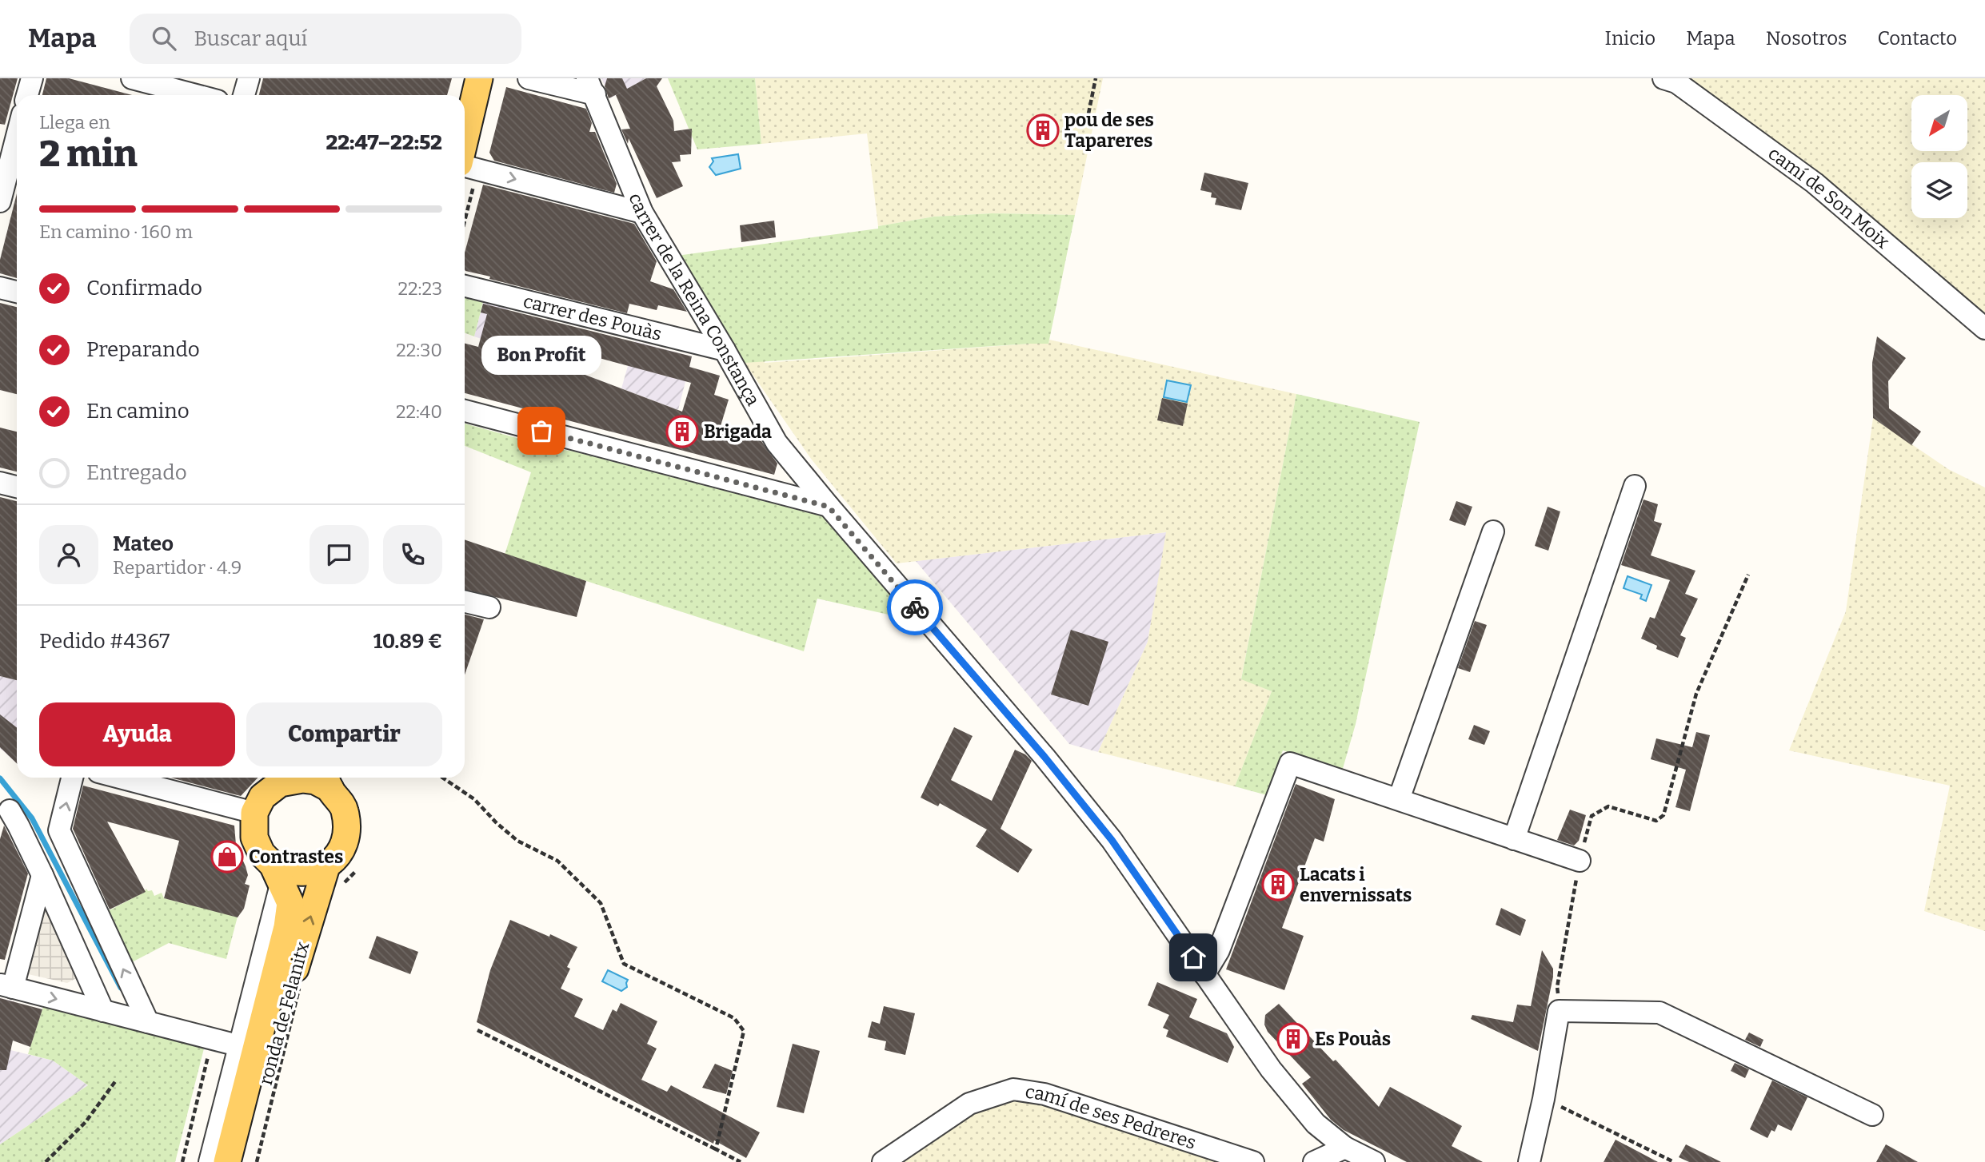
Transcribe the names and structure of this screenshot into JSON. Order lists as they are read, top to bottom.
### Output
{
  "streets": {
    "main road": ["ronda de Felanitx"],
    "street": [
      "camí de Son Moix",
      "carrer de la Reina Constança",
      "carrer des Pouàs",
      "camí de ses Pedreres"
    ]
  },
  "crossings": [
    ["carrer de la Reina Constança", "carrer des Pouàs"]
  ],
  "places": {
    "building": [
      "pou de ses Tapareres",
      "Brigada",
      "Lacats i envernissats",
      "Es Pouàs"
    ],
    "other": ["Bon Profit"],
    "shop": ["Contrastes"]
  },
  "north": "bottom left",
  "page": {
    "header": "Mapa",
    "search": "Buscar aquí",
    "nav": [
      "Inicio",
      "Mapa",
      "Nosotros",
      "Contacto"
    ],
    "heading": ["2 min", "Llega en", "22:47–22:52"],
    "panel": [
      "Mateo",
      "Repartidor · 4.9",
      "Pedido #4367",
      "10.89 €"
    ],
    "bar": "En camino · 160 m",
    "list": [
      ["Confirmado", "22:23"],
      ["Preparando", "22:30"],
      ["En camino", "22:40"],
      "Entregado"
    ],
    "bubble": "Bon Profit",
    "buttons": ["Ayuda", "Compartir"]
  }
}
